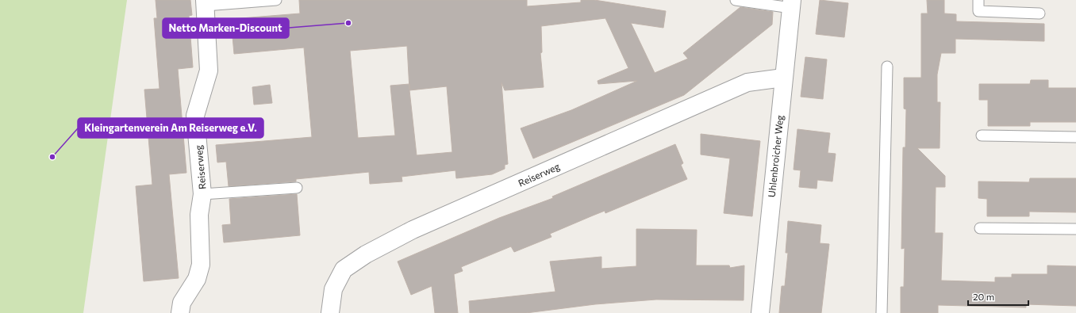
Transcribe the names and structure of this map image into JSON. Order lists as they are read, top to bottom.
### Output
{
  "streets": {
    "street": ["Uhlenbroicher Weg", "Reiserweg"]
  },
  "crossings": [
    ["Uhlenbroicher Weg", "Reiserweg"]
  ],
  "places": ["Netto Marken-Discount", "Kleingartenverein Am Reiserweg e.V."],
  "scale_bar": "20 m"
}
